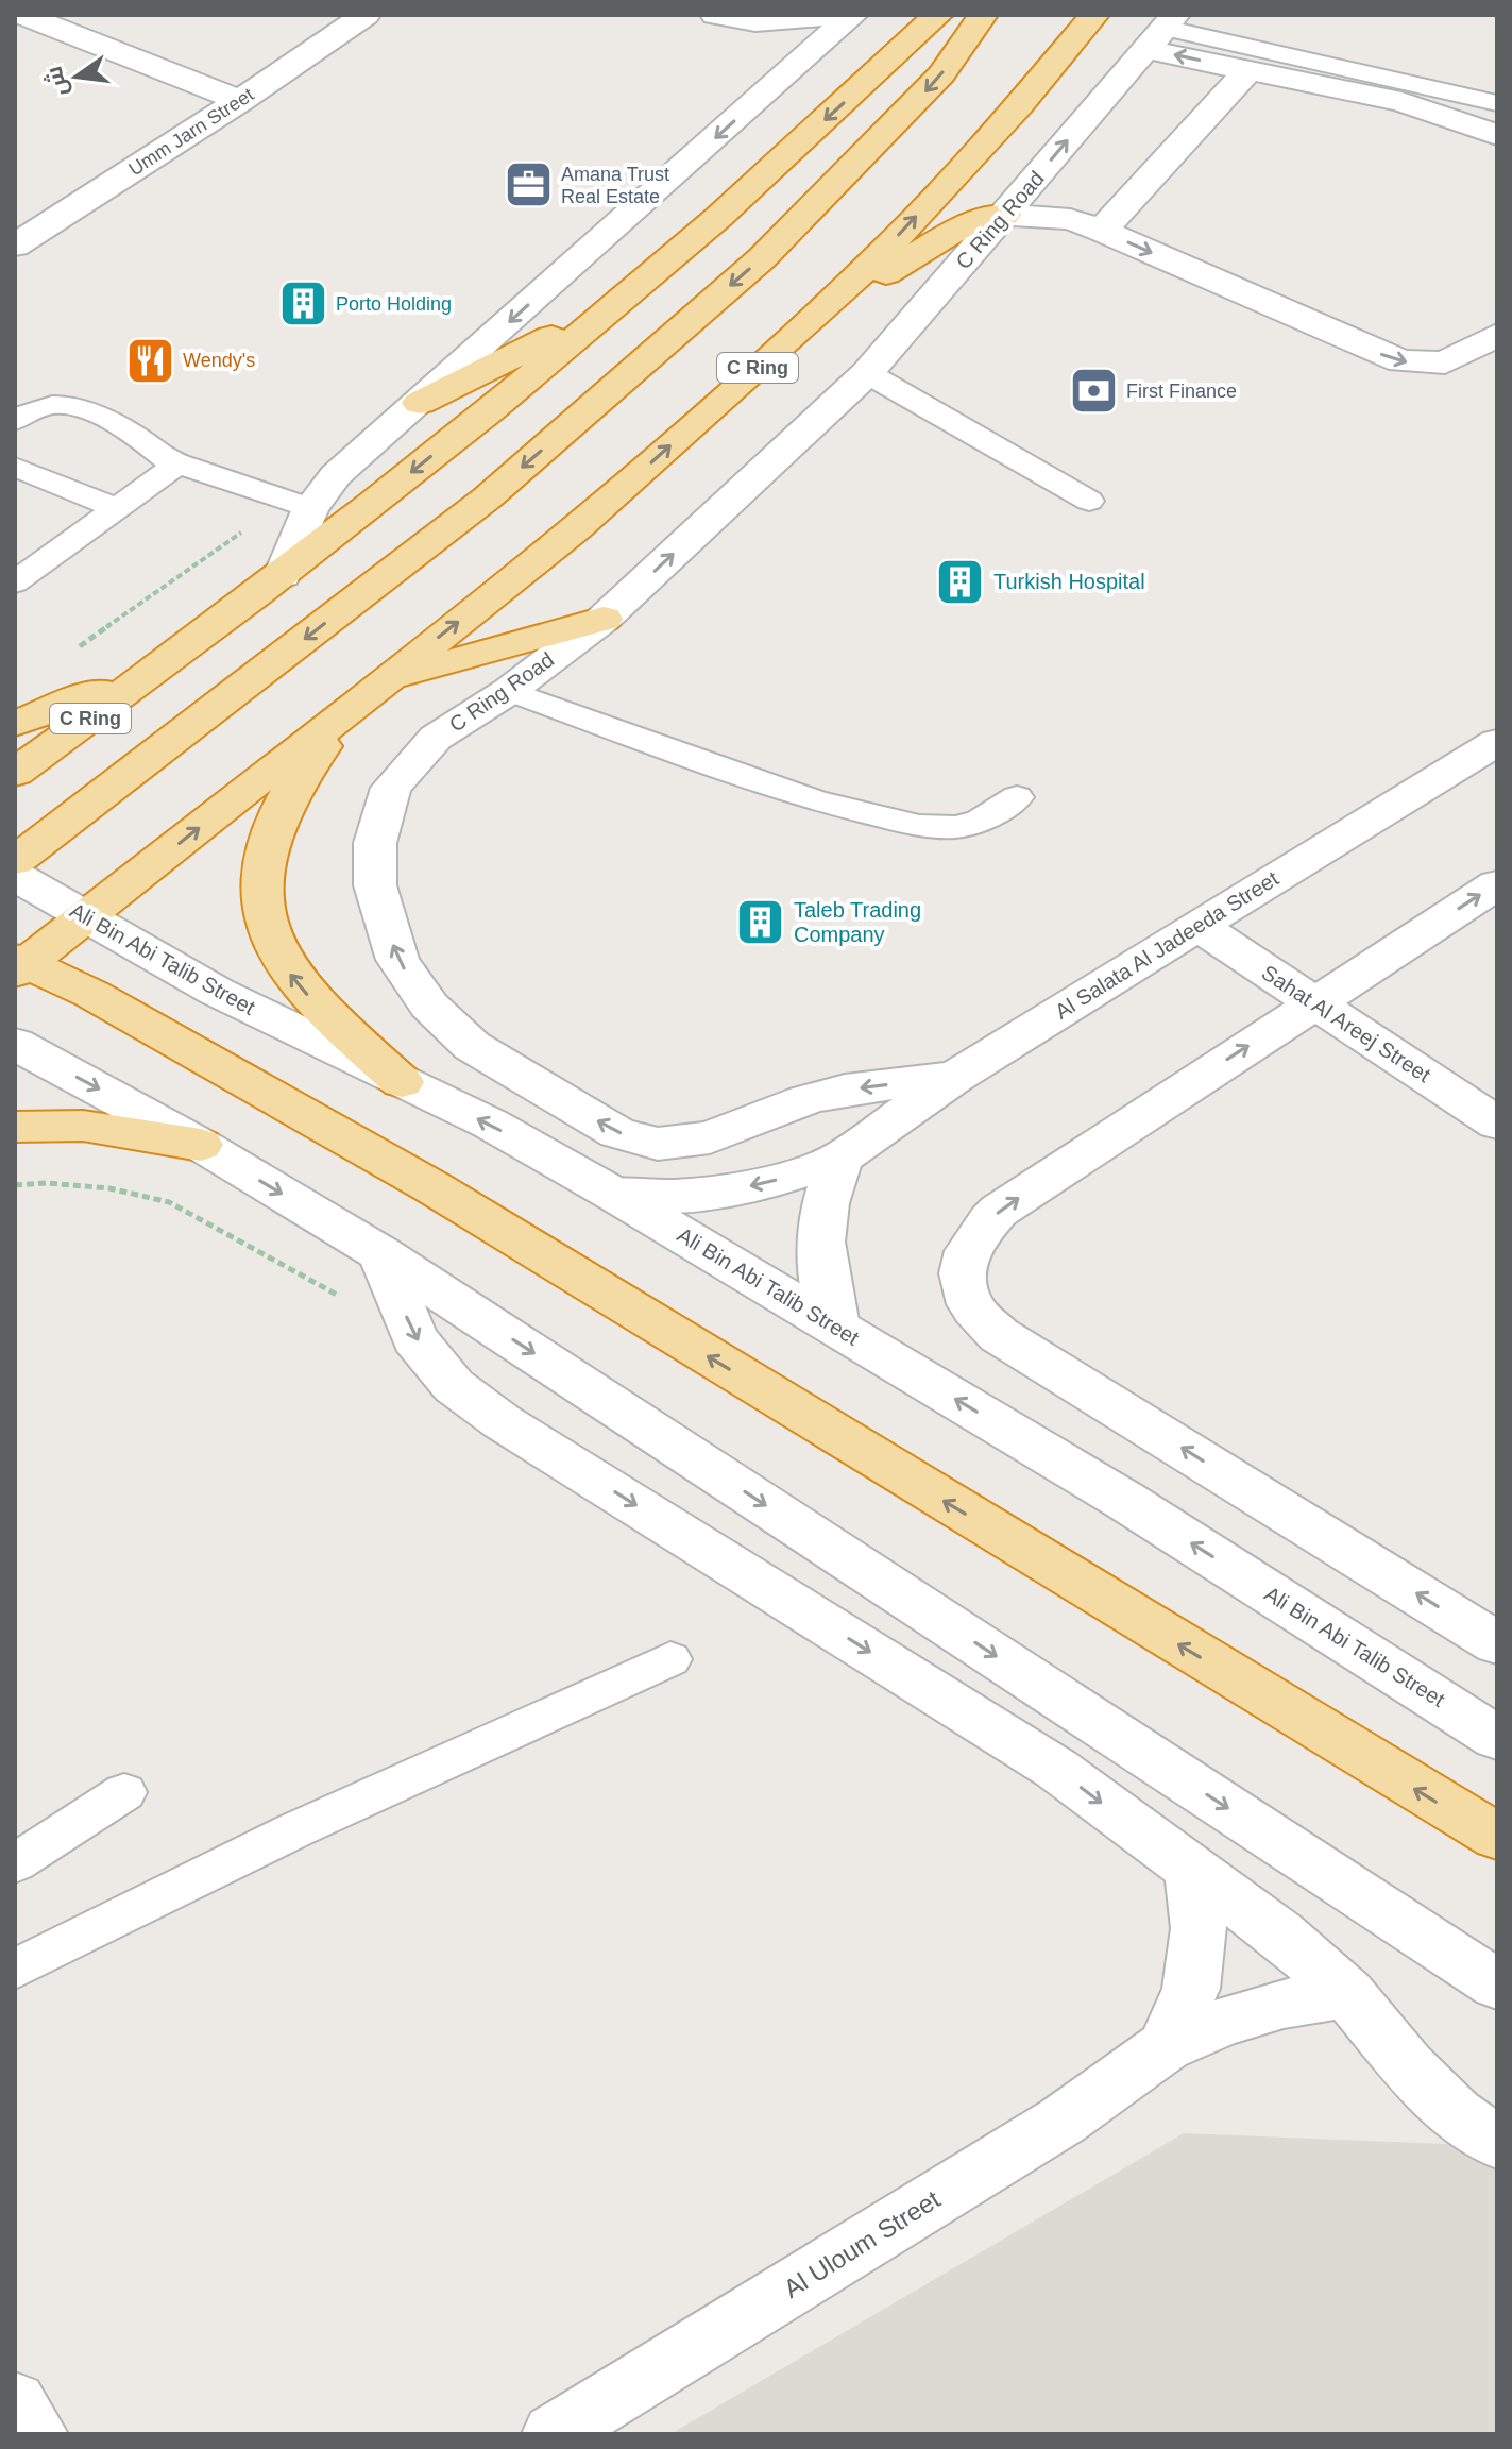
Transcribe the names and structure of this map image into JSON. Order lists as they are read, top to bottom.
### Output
{
  "streets": {
    "highway": ["C Ring"],
    "street": [
      "Umm Jarn Street",
      "C Ring Road",
      "Al Salata Al Jadeeda Street",
      "Ali Bin Abi Talib Street",
      "Sahat Al Areej Street",
      "Al Uloum Street"
    ]
  },
  "crossings": [
    ["C Ring Road", "Al Salata Al Jadeeda Street"],
    ["C Ring", "Ali Bin Abi Talib Street"],
    ["Al Salata Al Jadeeda Street", "Ali Bin Abi Talib Street"],
    ["Al Salata Al Jadeeda Street", "Sahat Al Areej Street"]
  ],
  "places": {
    "office": ["Amana Trust Real Estate"],
    "building": ["Porto Holding", "Turkish Hospital", "Taleb Trading Company"],
    "restaurant": ["Wendy's"],
    "bank": ["First Finance"]
  },
  "north": "left"
}
